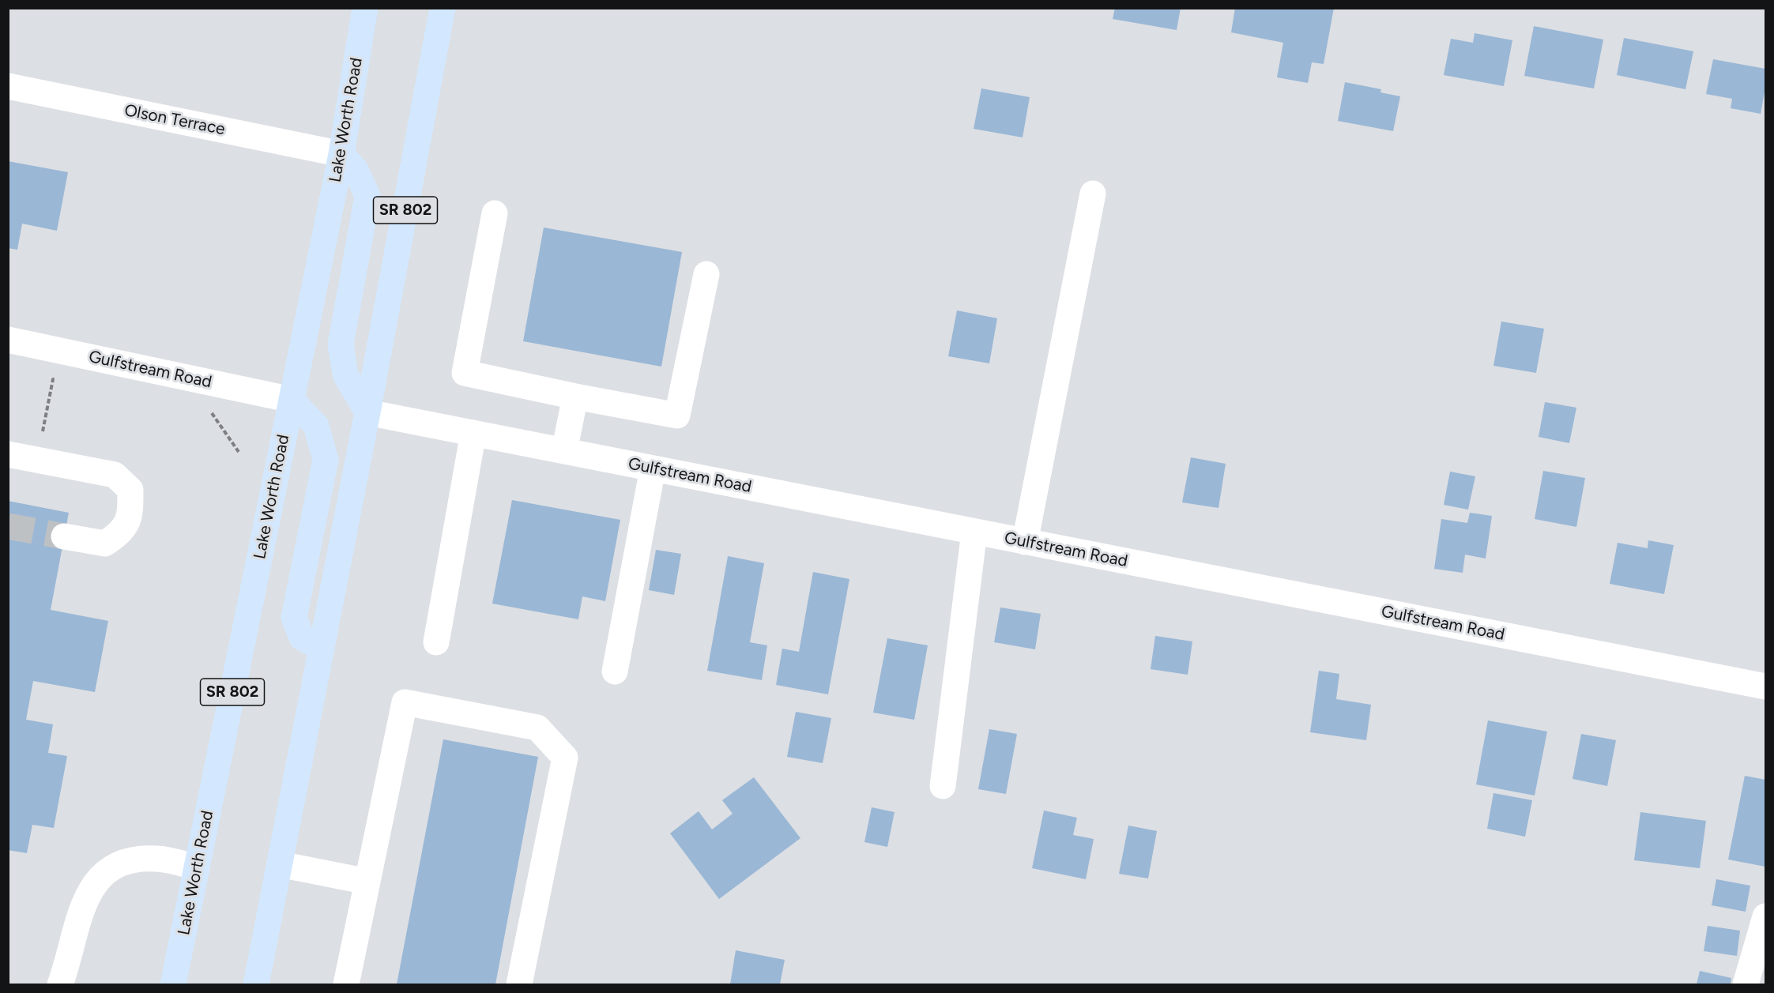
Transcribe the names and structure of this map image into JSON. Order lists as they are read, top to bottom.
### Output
{
  "streets": {
    "main road": ["Lake Worth Road", "SR 802"],
    "street": ["Olson Terrace", "Gulfstream Road"]
  },
  "crossings": [
    ["Olson Terrace", "Lake Worth Road"],
    ["Lake Worth Road", "Gulfstream Road"],
    ["SR 802", "Gulfstream Road"]
  ]
}
